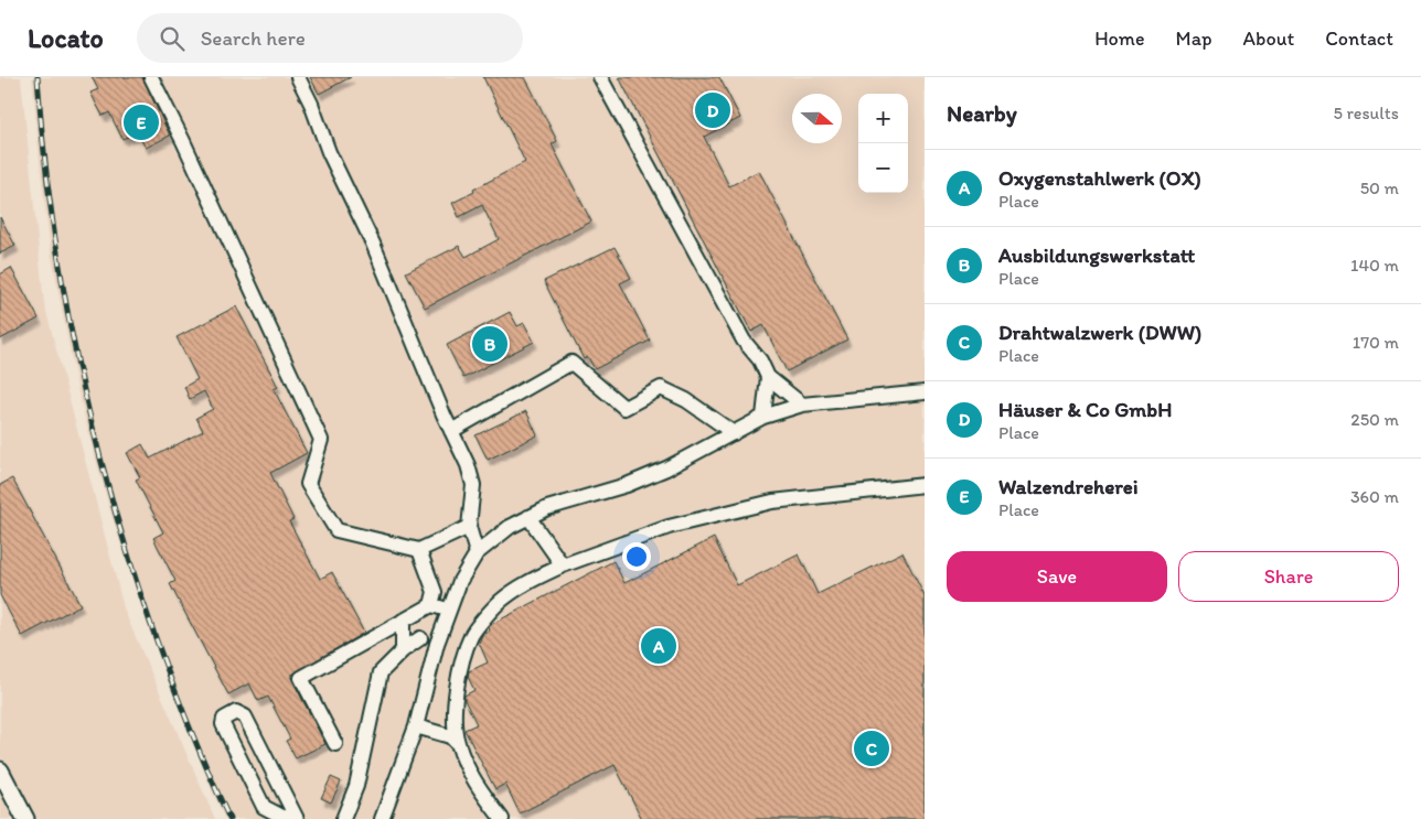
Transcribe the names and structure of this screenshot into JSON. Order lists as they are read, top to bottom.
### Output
{
  "north": "right",
  "page": {
    "header": "Locato",
    "search": "Search here",
    "nav": [
      "Home",
      "Map",
      "About",
      "Contact"
    ],
    "heading": ["Nearby", "5 results"],
    "pins": [
      "D",
      "E",
      "B",
      "A",
      "C"
    ],
    "map_buttons": ["+", "−"],
    "list": [
      {
        "mark": "A",
        "name": "Oxygenstahlwerk (OX)",
        "note": "Place",
        "value": "50 m"
      },
      {
        "mark": "B",
        "name": "Ausbildungswerkstatt",
        "note": "Place",
        "value": "140 m"
      },
      {
        "mark": "C",
        "name": "Drahtwalzwerk (DWW)",
        "note": "Place",
        "value": "170 m"
      },
      {
        "mark": "D",
        "name": "Häuser & Co GmbH",
        "note": "Place",
        "value": "250 m"
      },
      {
        "mark": "E",
        "name": "Walzendreherei",
        "note": "Place",
        "value": "360 m"
      }
    ],
    "buttons": ["Save", "Share"]
  }
}
